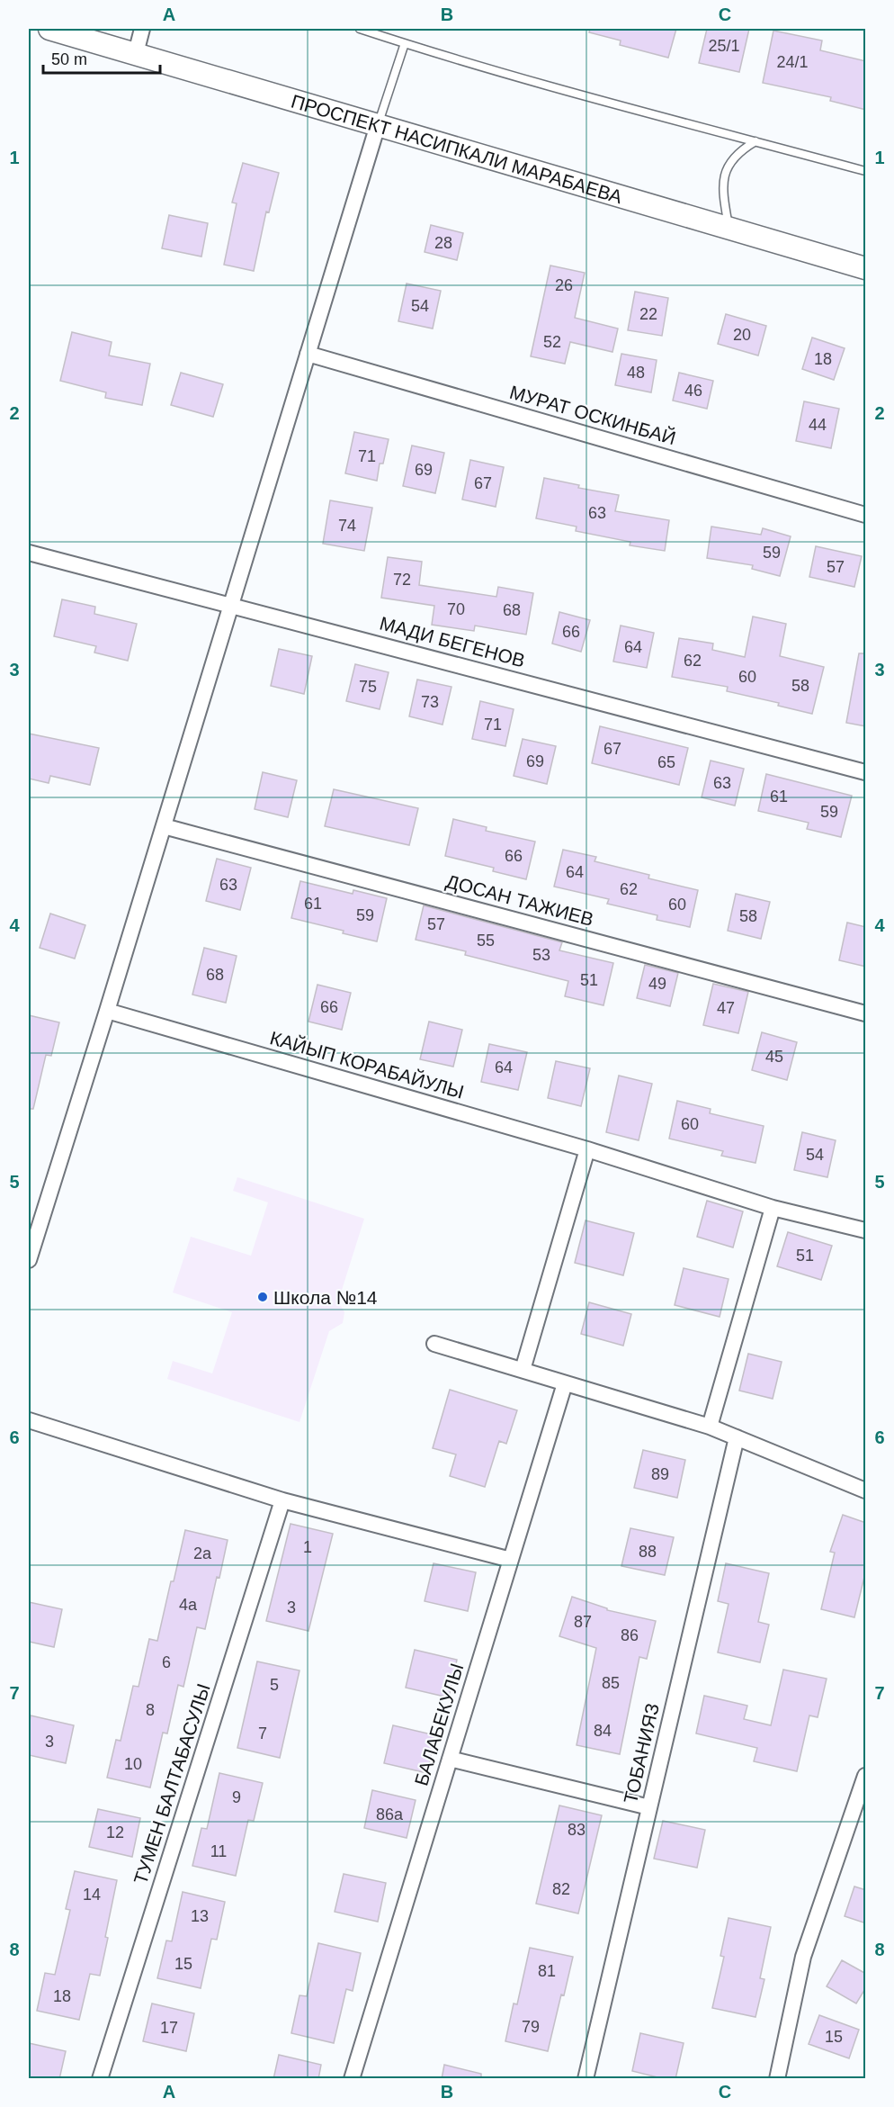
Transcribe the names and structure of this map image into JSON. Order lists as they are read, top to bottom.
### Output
{
  "streets": {
    "main road": ["ПРОСПЕКТ НАСИПКАЛИ МАРАБАЕВА"],
    "street": [
      "МУРАТ ОСКИНБАЙ",
      "МАДИ БЕГЕНОВ",
      "ДОСАН ТАЖИЕВ",
      "КАЙЫП КОРАБАЙУЛЫ",
      "БАЛАБЕКУЛЫ",
      "ТОБАНИЯЗ",
      "ТУМЕН БАЛТАБАСУЛЫ"
    ]
  },
  "places": ["Школа №14"],
  "house_numbers": [
    "25/1",
    "24/1",
    "28",
    "26",
    "54",
    "22",
    "20",
    "52",
    "18",
    "48",
    "46",
    "44",
    "71",
    "69",
    "67",
    "63",
    "74",
    "59",
    "57",
    "72",
    "70",
    "68",
    "66",
    "64",
    "62",
    "60",
    "58",
    "75",
    "73",
    "71",
    "67",
    "69",
    "65",
    "63",
    "61",
    "59",
    "66",
    "64",
    "63",
    "62",
    "61",
    "60",
    "59",
    "58",
    "57",
    "55",
    "53",
    "68",
    "51",
    "49",
    "66",
    "47",
    "45",
    "64",
    "60",
    "54",
    "51",
    "89",
    "1",
    "88",
    "2а",
    "4а",
    "3",
    "87",
    "86",
    "6",
    "85",
    "5",
    "8",
    "84",
    "7",
    "3",
    "10",
    "9",
    "86а",
    "83",
    "12",
    "11",
    "82",
    "14",
    "13",
    "15",
    "81",
    "18",
    "79",
    "17",
    "15"
  ],
  "scale_bar": "50 m",
  "grid": {
    "columns": ["A", "B", "C"],
    "rows": [
      "1",
      "2",
      "3",
      "4",
      "5",
      "6",
      "7",
      "8"
    ]
  }
}
